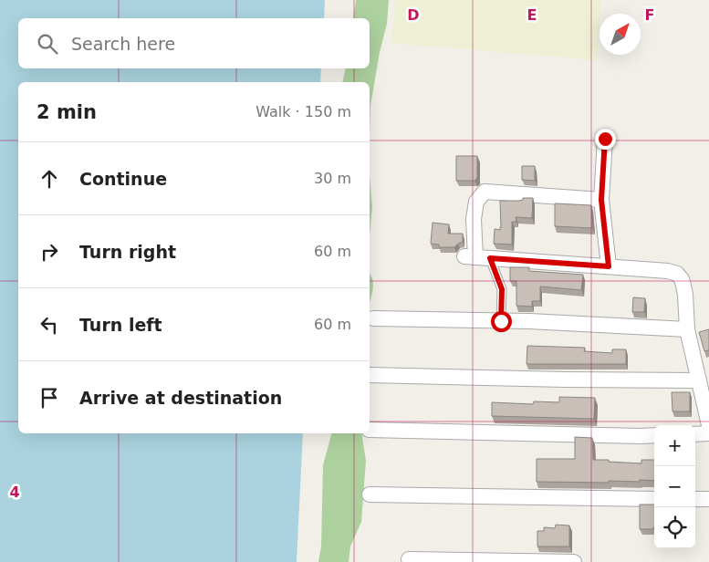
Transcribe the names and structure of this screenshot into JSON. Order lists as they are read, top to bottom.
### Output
{
  "north": "top right",
  "page": {
    "search": "Search here",
    "heading": ["2 min", "Walk · 150 m"],
    "list": [
      ["Continue", "30 m"],
      ["Turn right", "60 m"],
      ["Turn left", "60 m"],
      "Arrive at destination"
    ],
    "map_buttons": ["+", "−"]
  },
  "grid": {
    "columns": ["D", "E", "F"],
    "rows": ["4"]
  }
}
